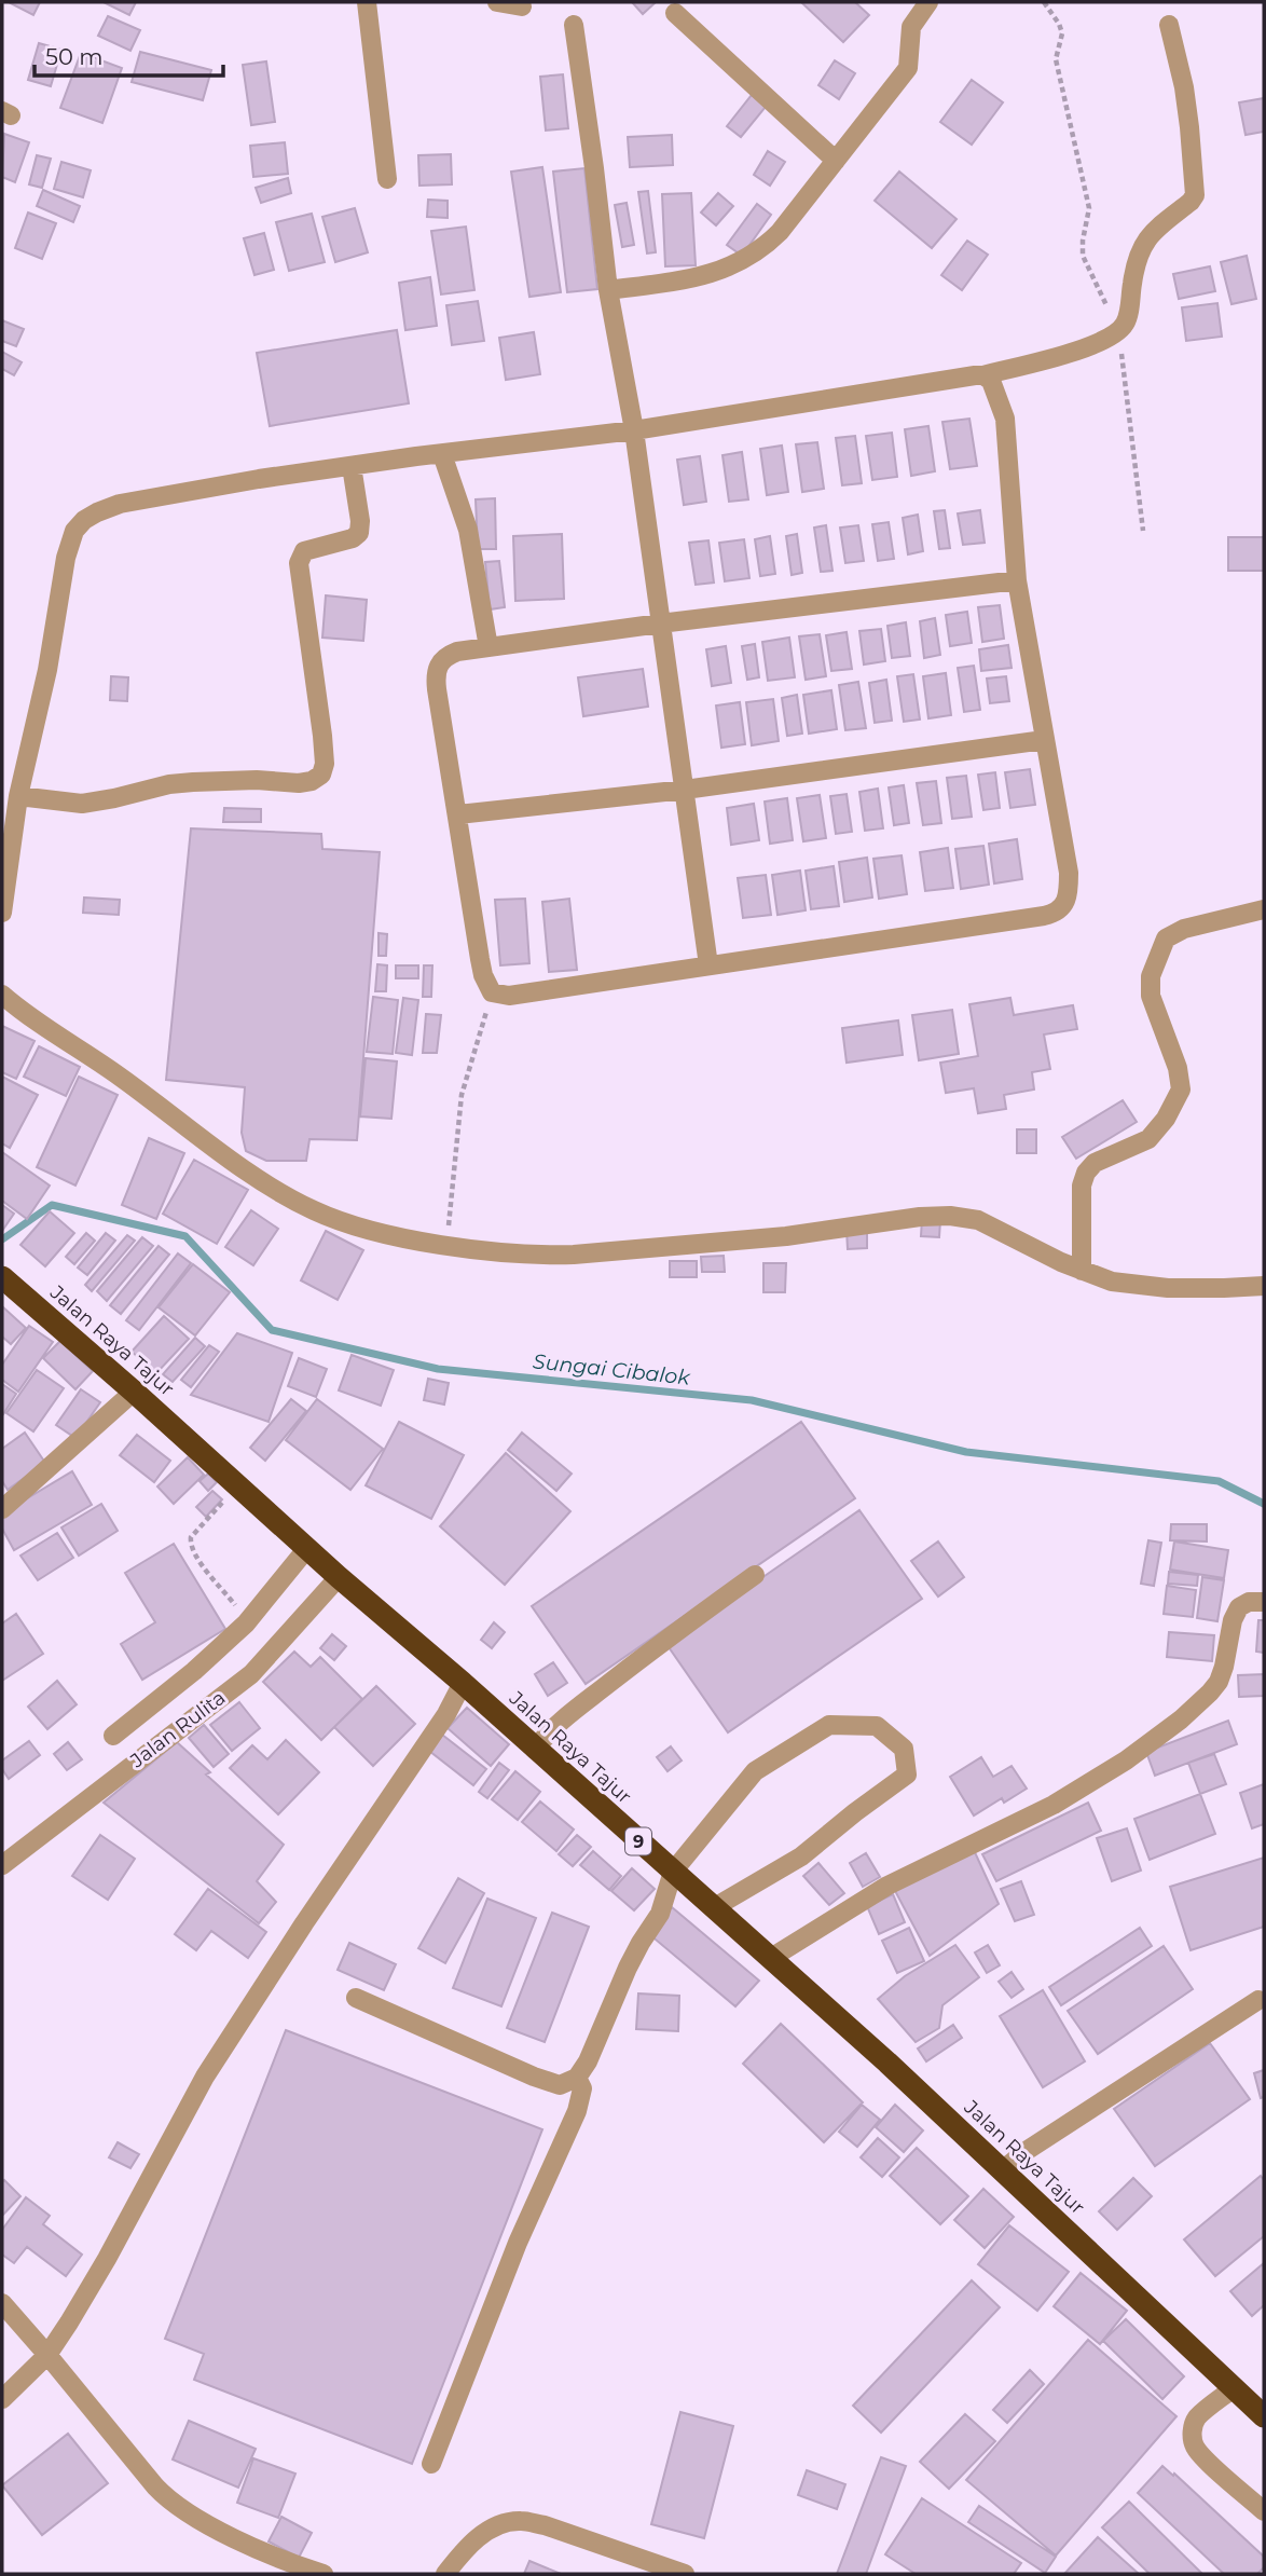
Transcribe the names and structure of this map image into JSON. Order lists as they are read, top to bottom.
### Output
{
  "streets": {
    "highway": ["Jalan Raya Tajur", "9"],
    "street": ["Jalan Rulita"]
  },
  "crossings": [
    ["Jalan Raya Tajur", "Jalan Rulita"]
  ],
  "water": ["Sungai Cibalok"],
  "scale_bar": "50 m"
}
